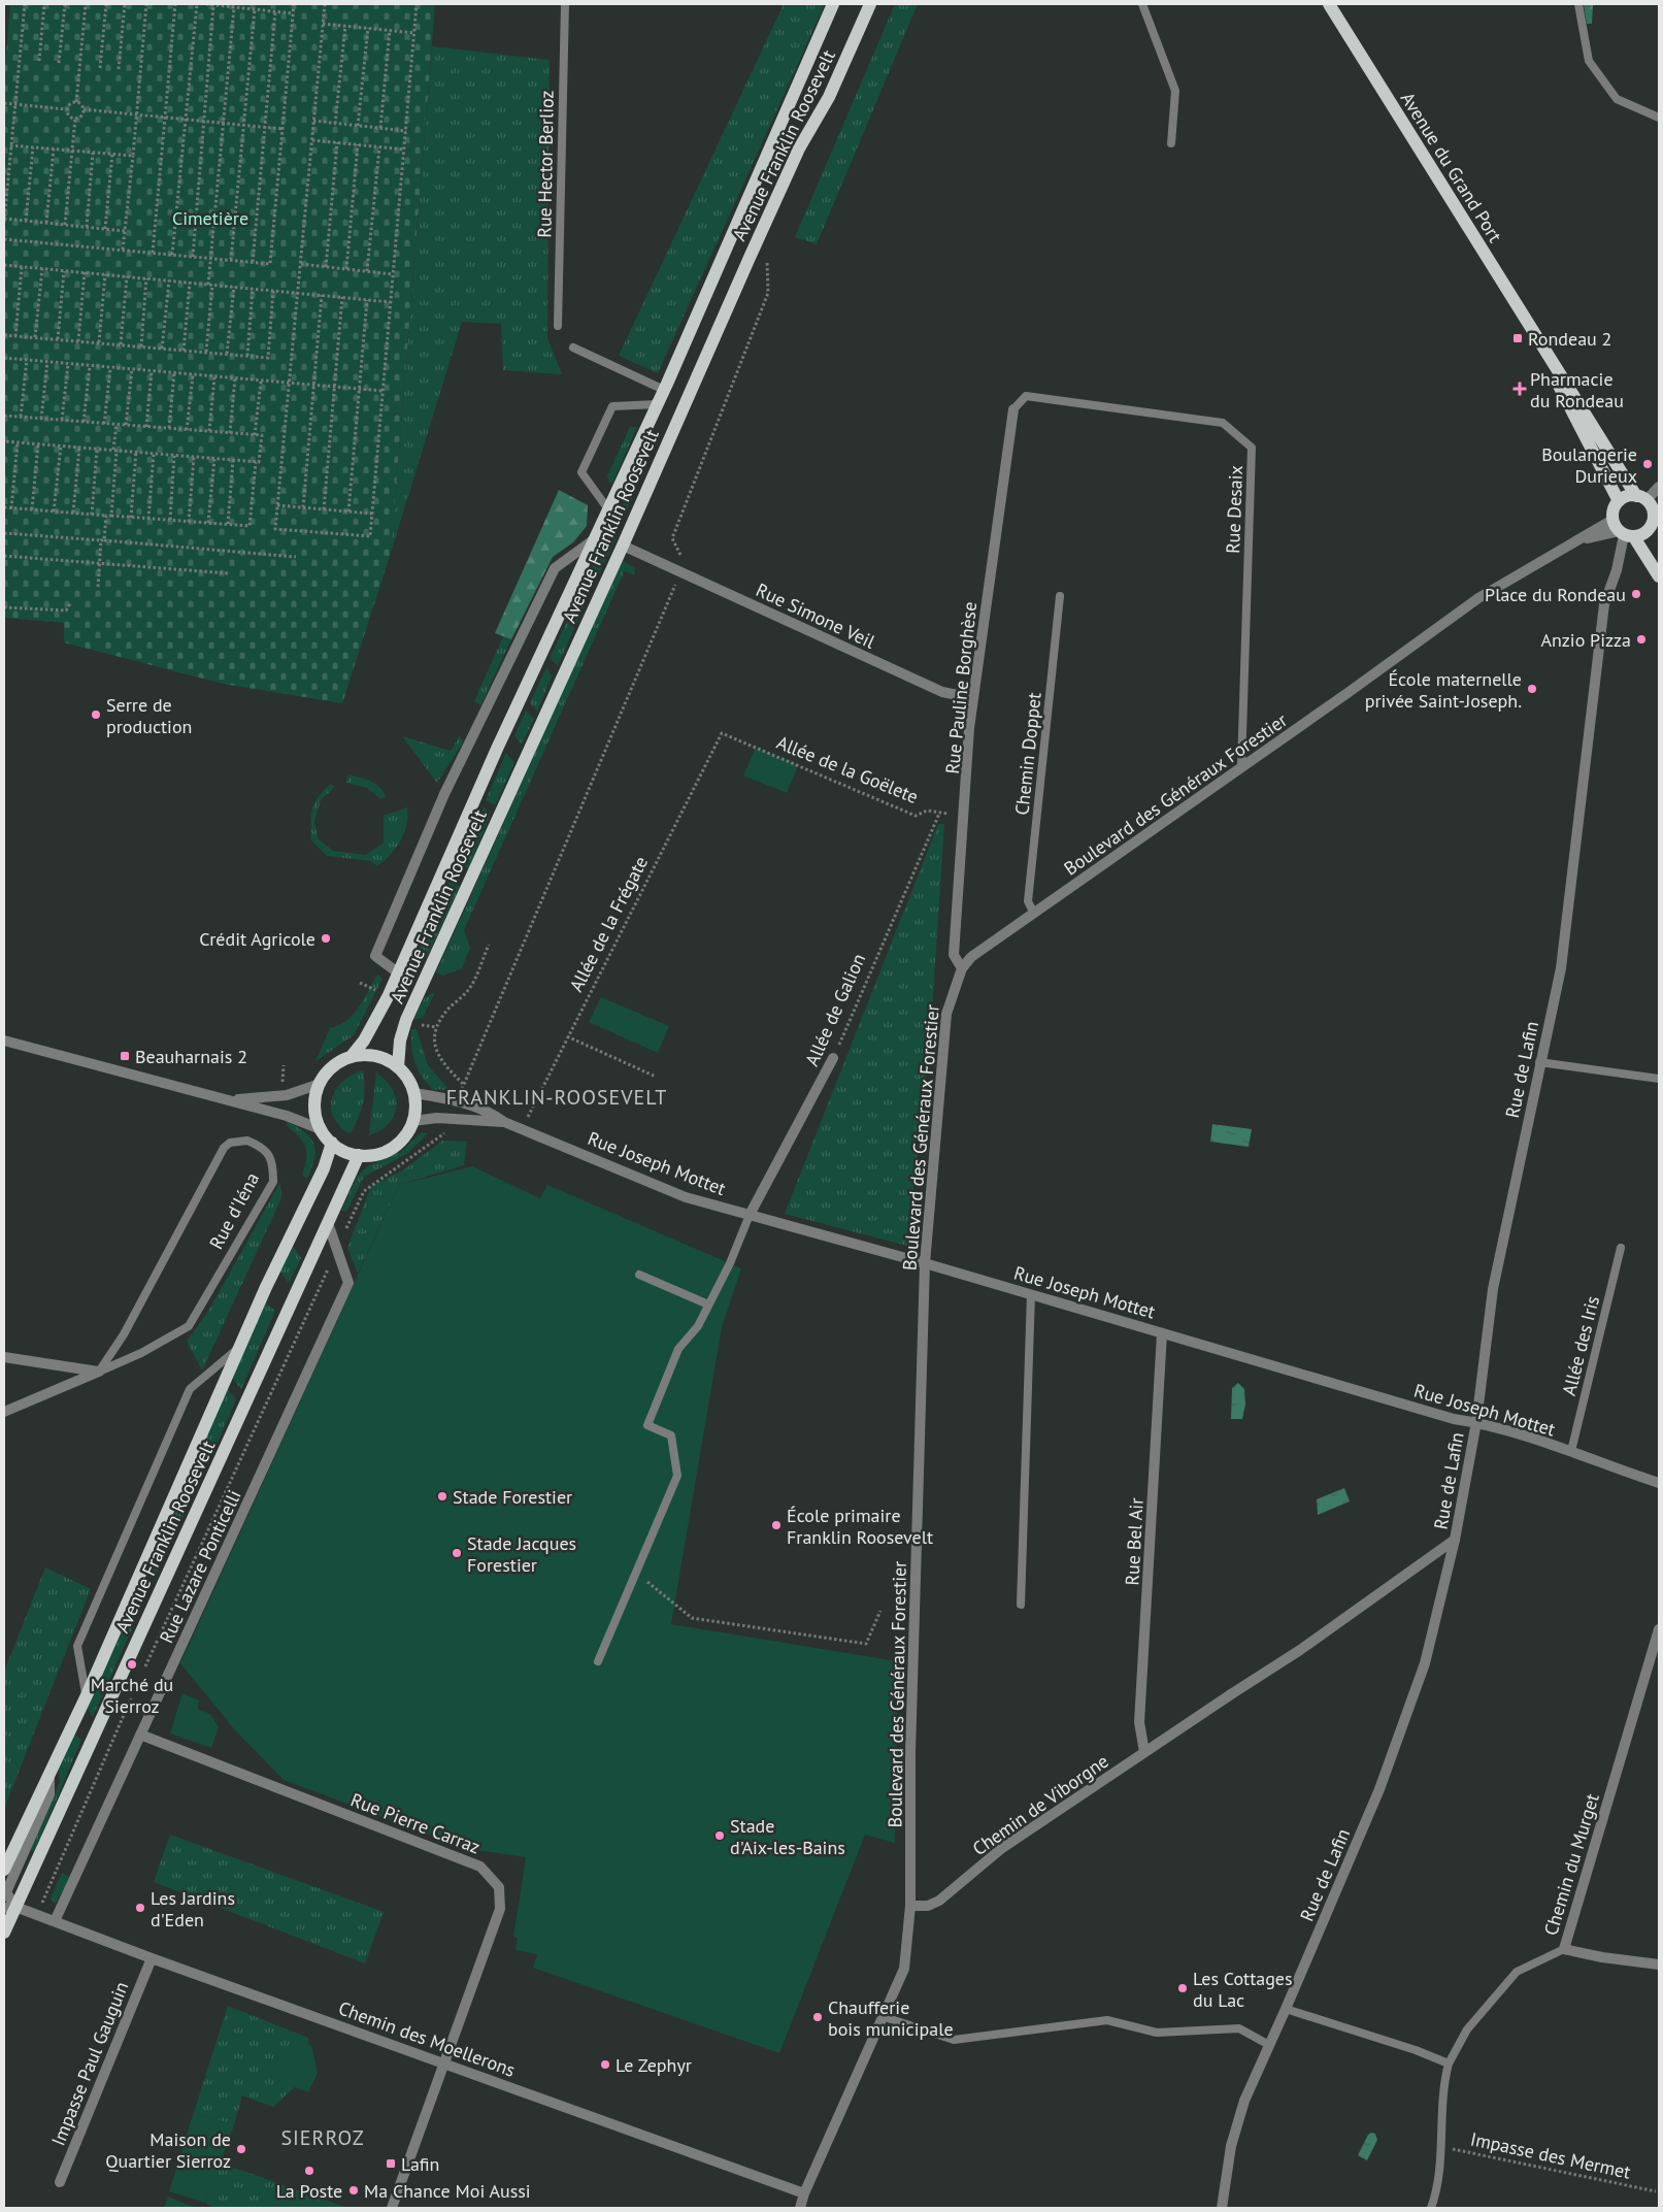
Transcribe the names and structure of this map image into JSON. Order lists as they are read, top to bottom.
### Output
{
  "streets": {
    "main road": ["Avenue Franklin Roosevelt", "Avenue du Grand Port"],
    "street": [
      "Rue Simone Veil",
      "Rue Pauline Borghèse",
      "Boulevard des Généraux Forestier",
      "Allée de Galion",
      "Rue de Lafin",
      "Rue Joseph Mottet",
      "Rue Bel Air",
      "Rue Lazare Ponticelli",
      "Chemin de Viborgne",
      "Rue Pierre Carraz",
      "Chemin du Murget",
      "Chemin des Moellerons",
      "Impasse Paul Gauguin"
    ],
    "lane": [
      "Rue Hector Berlioz",
      "Rue Desaix",
      "Chemin Doppet",
      "Rue d'Iéna",
      "Allée des Iris"
    ],
    "path": ["Allée de la Goëlete", "Allée de la Frégate", "Impasse des Mermet"]
  },
  "crossings": [
    ["Avenue Franklin Roosevelt", "Rue Simone Veil"],
    ["Avenue Franklin Roosevelt", "Rue Joseph Mottet"],
    ["Avenue Franklin Roosevelt", "Rue Lazare Ponticelli"],
    ["Avenue Franklin Roosevelt", "Chemin des Moellerons"],
    ["Avenue du Grand Port", "Boulevard des Généraux Forestier"],
    ["Avenue du Grand Port", "Rue de Lafin"],
    ["Rue Desaix", "Rue Pauline Borghèse"],
    ["Rue Desaix", "Boulevard des Généraux Forestier"],
    ["Rue Simone Veil", "Rue Pauline Borghèse"],
    ["Rue Pauline Borghèse", "Allée de la Goëlete"],
    ["Rue Pauline Borghèse", "Boulevard des Généraux Forestier"],
    ["Chemin Doppet", "Boulevard des Généraux Forestier"],
    ["Allée de la Goëlete", "Allée de la Frégate"],
    ["Allée de la Goëlete", "Allée de Galion"],
    ["Boulevard des Généraux Forestier", "Rue de Lafin"],
    ["Boulevard des Généraux Forestier", "Rue Joseph Mottet"],
    ["Boulevard des Généraux Forestier", "Chemin de Viborgne"],
    ["Allée de la Frégate", "Rue Joseph Mottet"],
    ["Allée de Galion", "Rue Joseph Mottet"],
    ["Rue de Lafin", "Rue Joseph Mottet"],
    ["Rue de Lafin", "Chemin de Viborgne"],
    ["Rue Joseph Mottet", "Allée des Iris"],
    ["Rue Joseph Mottet", "Rue Bel Air"],
    ["Rue Bel Air", "Chemin de Viborgne"],
    ["Rue Lazare Ponticelli", "Rue Pierre Carraz"],
    ["Rue Lazare Ponticelli", "Chemin des Moellerons"],
    ["Rue Pierre Carraz", "Chemin des Moellerons"],
    ["Chemin du Murget", "Impasse des Mermet"],
    ["Chemin des Moellerons", "Impasse Paul Gauguin"]
  ],
  "districts": ["FRANKLIN-ROOSEVELT", "SIERROZ"],
  "parks": ["Cimetière"],
  "places": {
    "transit": ["Rondeau 2", "Beauharnais 2", "Lafin"],
    "health": ["Pharmacie du Rondeau"],
    "other": [
      "Boulangerie Durieux",
      "Place du Rondeau",
      "Anzio Pizza",
      "École maternelle privée Saint-Joseph.",
      "Serre de production",
      "Crédit Agricole",
      "Stade Forestier",
      "École primaire Franklin Roosevelt",
      "Stade Jacques Forestier",
      "Marché du Sierroz",
      "Stade d'Aix-les-Bains",
      "Les Jardins d'Eden",
      "Les Cottages du Lac",
      "Chaufferie bois municipale",
      "Le Zephyr",
      "Maison de Quartier Sierroz",
      "La Poste",
      "Ma Chance Moi Aussi"
    ]
  }
}
